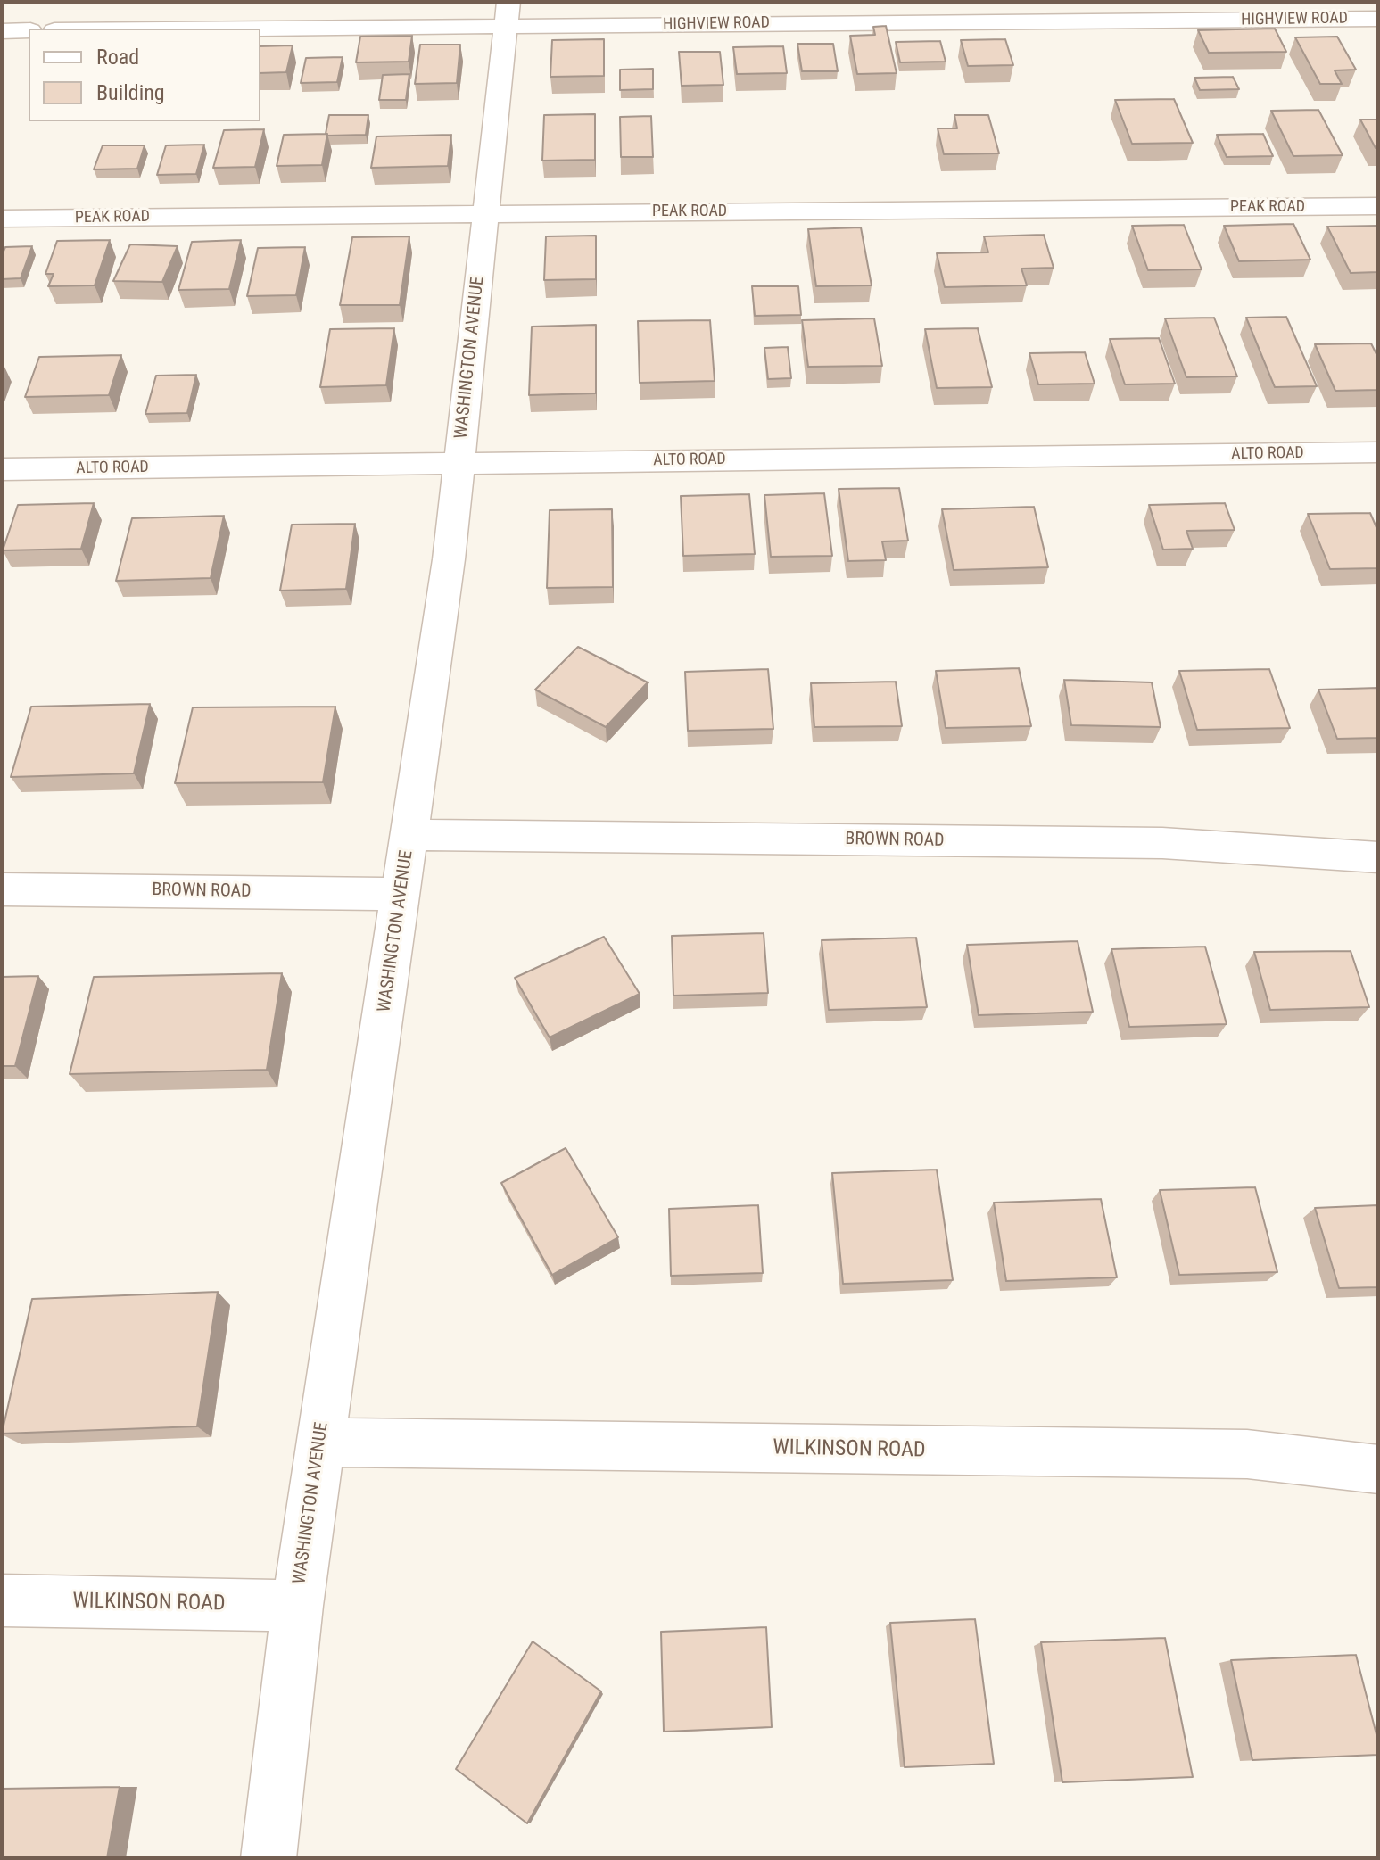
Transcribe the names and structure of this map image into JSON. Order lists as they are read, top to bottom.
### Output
{
  "streets": {
    "street": [
      "HIGHVIEW ROAD",
      "PEAK ROAD",
      "WASHINGTON AVENUE",
      "ALTO ROAD",
      "BROWN ROAD",
      "WILKINSON ROAD"
    ]
  },
  "crossings": [
    ["HIGHVIEW ROAD", "WASHINGTON AVENUE"],
    ["PEAK ROAD", "WASHINGTON AVENUE"],
    ["WASHINGTON AVENUE", "ALTO ROAD"],
    ["WASHINGTON AVENUE", "BROWN ROAD"],
    ["WASHINGTON AVENUE", "WILKINSON ROAD"]
  ],
  "legend": ["Road", "Building"]
}
